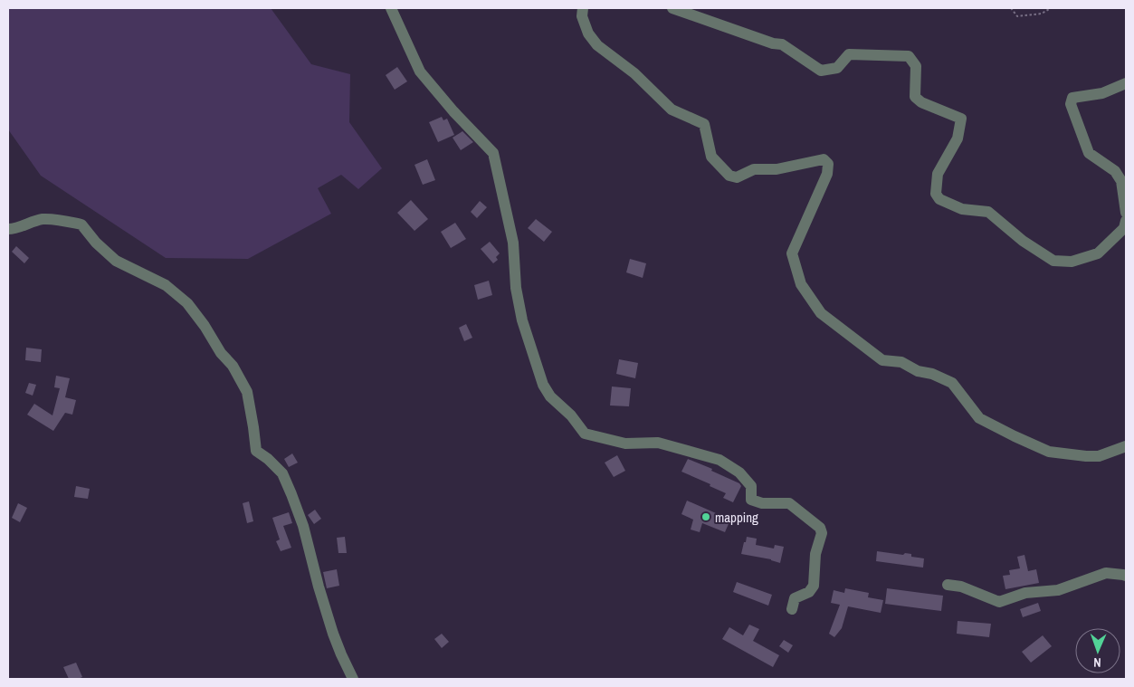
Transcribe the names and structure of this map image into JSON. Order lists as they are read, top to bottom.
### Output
{
  "places": ["mapping"],
  "north": "bottom"
}
